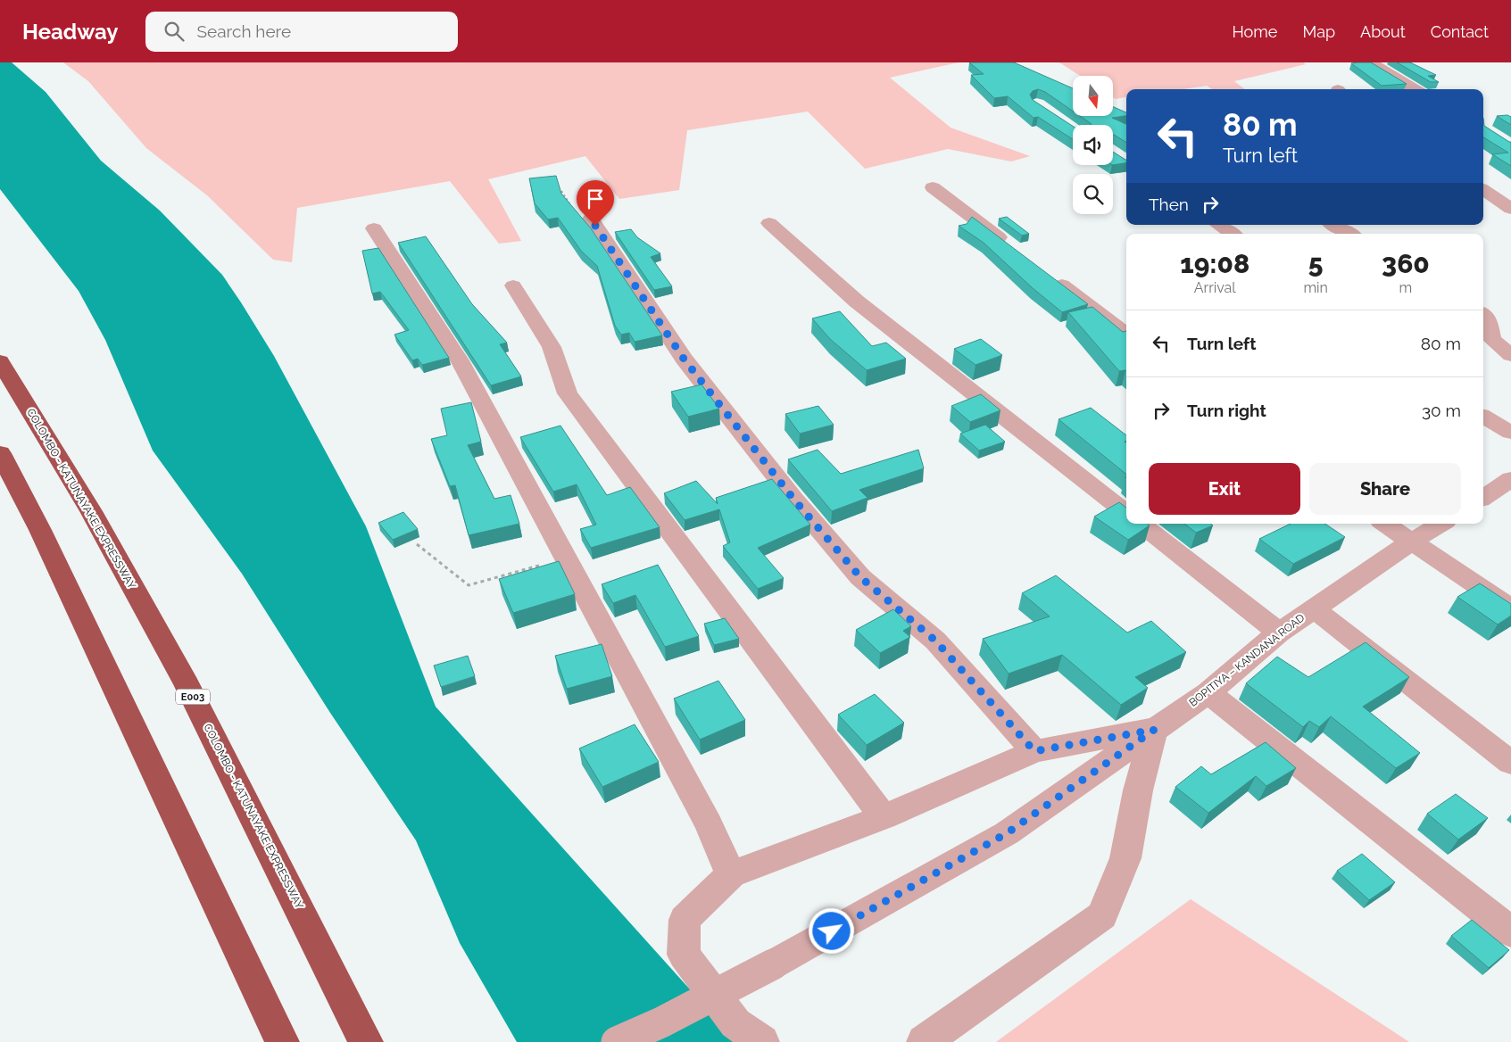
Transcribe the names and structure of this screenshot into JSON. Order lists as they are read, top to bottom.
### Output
{
  "streets": {
    "highway": ["COLOMBO - KATUNAYAKE EXPRESSWAY", "E003"],
    "street": ["BOPITIYA – KANDANA ROAD"]
  },
  "north": "bottom",
  "page": {
    "header": "Headway",
    "search": "Search here",
    "nav": [
      "Home",
      "Map",
      "About",
      "Contact"
    ],
    "turn": ["80 m", "Turn left"],
    "then": "Then",
    "eta": [
      "19:08",
      "Arrival",
      "5",
      "min",
      "360",
      "m"
    ],
    "list": [
      {
        "name": "Turn left",
        "value": "80 m"
      },
      {
        "name": "Turn right",
        "value": "30 m"
      }
    ],
    "buttons": ["Exit", "Share"]
  }
}
